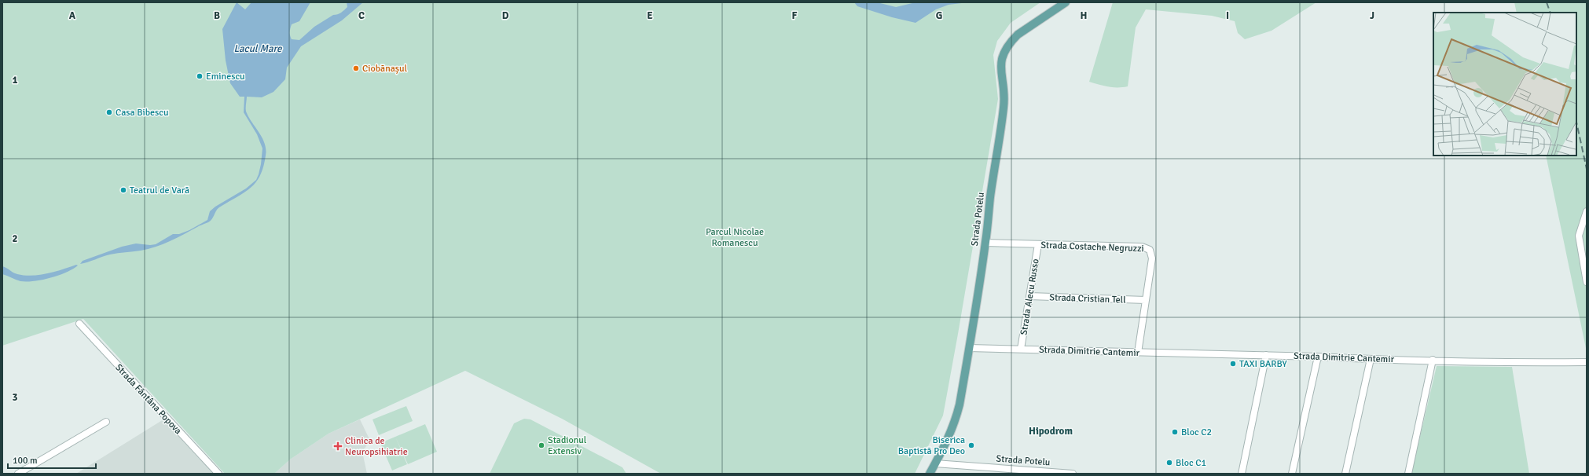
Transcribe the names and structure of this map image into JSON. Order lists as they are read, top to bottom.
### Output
{
  "streets": {
    "main road": ["Strada Potelu"],
    "street": [
      "Strada Costache Negruzzi",
      "Strada Alecu Russo",
      "Strada Cristian Tell",
      "Strada Dimitrie Cantemir",
      "Strada Fântâna Popova"
    ]
  },
  "crossings": [
    ["Strada Potelu", "Strada Costache Negruzzi"],
    ["Strada Potelu", "Strada Dimitrie Cantemir"],
    ["Strada Costache Negruzzi", "Strada Alecu Russo"],
    ["Strada Costache Negruzzi", "Strada Cristian Tell"],
    ["Strada Costache Negruzzi", "Strada Dimitrie Cantemir"],
    ["Strada Alecu Russo", "Strada Cristian Tell"],
    ["Strada Alecu Russo", "Strada Dimitrie Cantemir"]
  ],
  "districts": ["Hipodrom"],
  "water": ["Lacul Mare"],
  "parks": ["Parcul Nicolae Romanescu"],
  "places": {
    "other": [
      "Ciobănașul",
      "Eminescu",
      "Casa Bibescu",
      "Teatrul de Vară",
      "TAXI BARBY",
      "Bloc C2",
      "Stadionul Extensiv",
      "Biserica Baptistă Pro Deo",
      "Bloc C1"
    ],
    "health": ["Clinica de Neuropsihiatrie"]
  },
  "scale_bar": "100 m",
  "grid": {
    "columns": [
      "A",
      "B",
      "C",
      "D",
      "E",
      "F",
      "G",
      "H",
      "I",
      "J"
    ],
    "rows": ["1", "2", "3"]
  }
}
